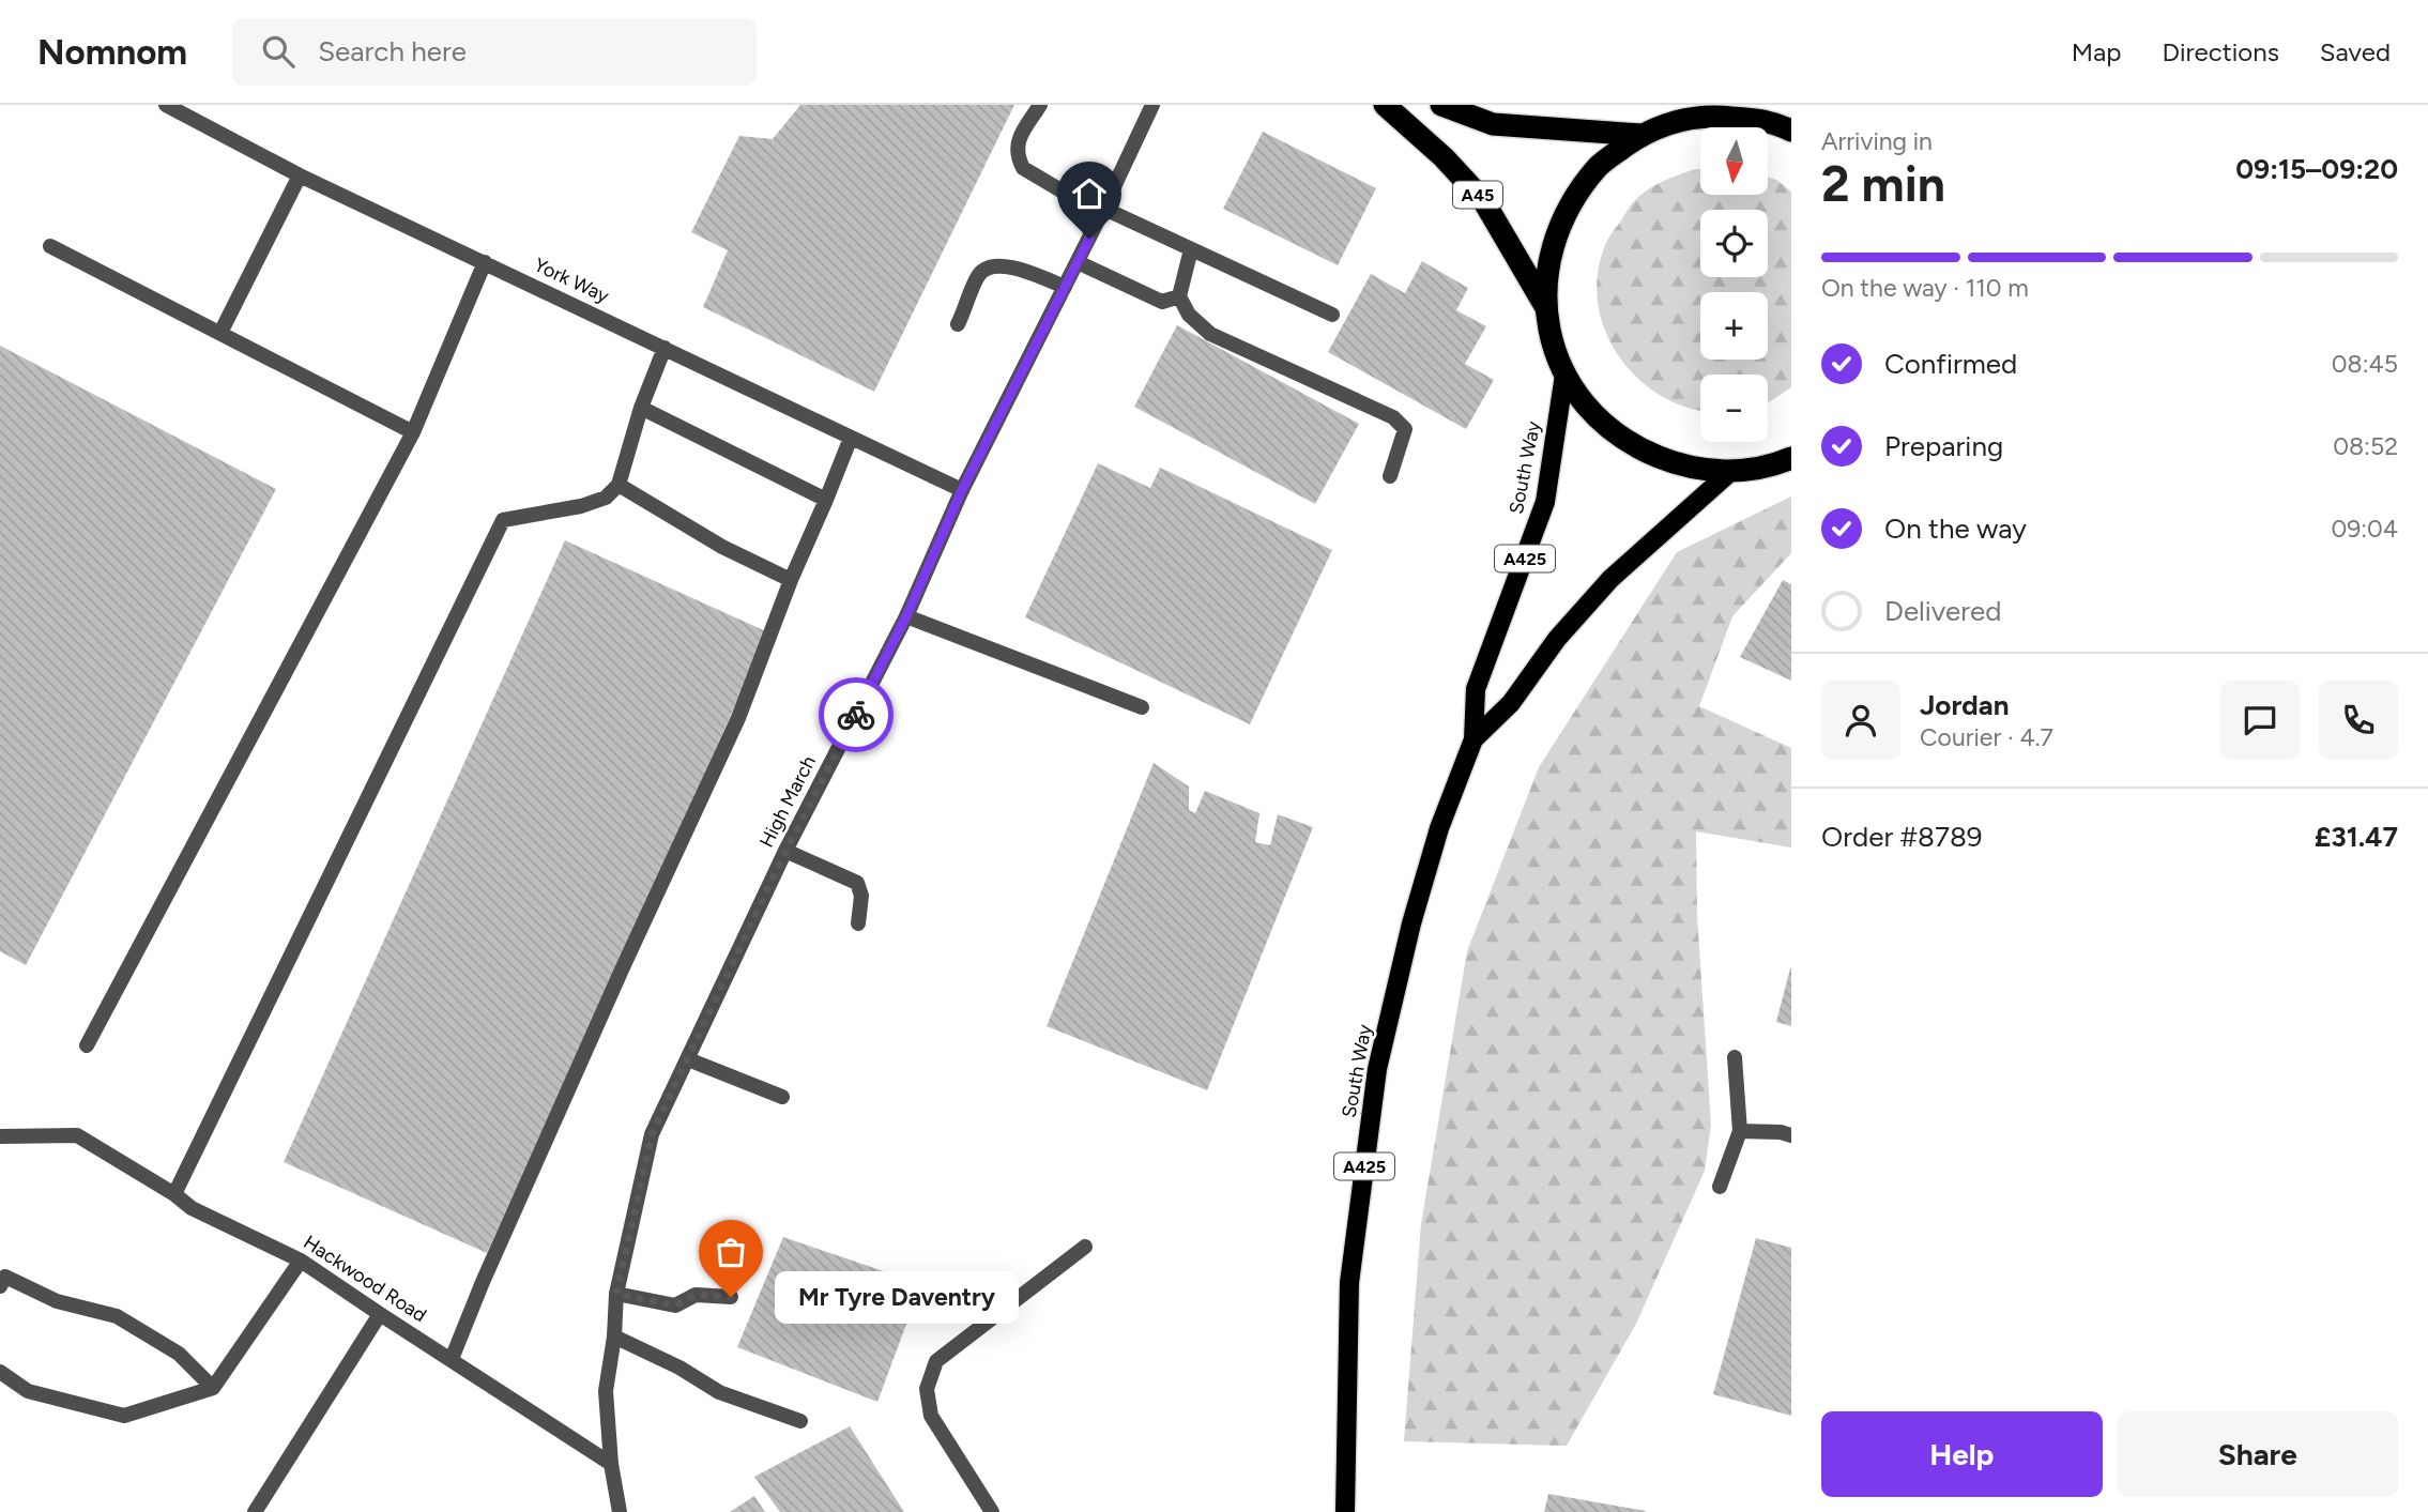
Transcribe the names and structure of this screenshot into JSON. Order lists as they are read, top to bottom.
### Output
{
  "streets": {
    "highway": ["A45"],
    "main road": ["South Way", "A425"],
    "street": ["York Way", "High March", "Hackwood Road"]
  },
  "crossings": [
    ["York Way", "High March"],
    ["High March", "Hackwood Road"]
  ],
  "places": ["Mr Tyre Daventry"],
  "north": "bottom",
  "page": {
    "header": "Nomnom",
    "search": "Search here",
    "nav": ["Map", "Directions", "Saved"],
    "heading": ["2 min", "Arriving in", "09:15–09:20"],
    "panel": [
      "Jordan",
      "Courier · 4.7",
      "Order #8789",
      "£31.47"
    ],
    "map_buttons": ["+", "−"],
    "bar": "On the way · 110 m",
    "list": [
      ["Confirmed", "08:45"],
      ["Preparing", "08:52"],
      ["On the way", "09:04"],
      "Delivered"
    ],
    "bubble": "Mr Tyre Daventry",
    "buttons": ["Help", "Share"]
  }
}
